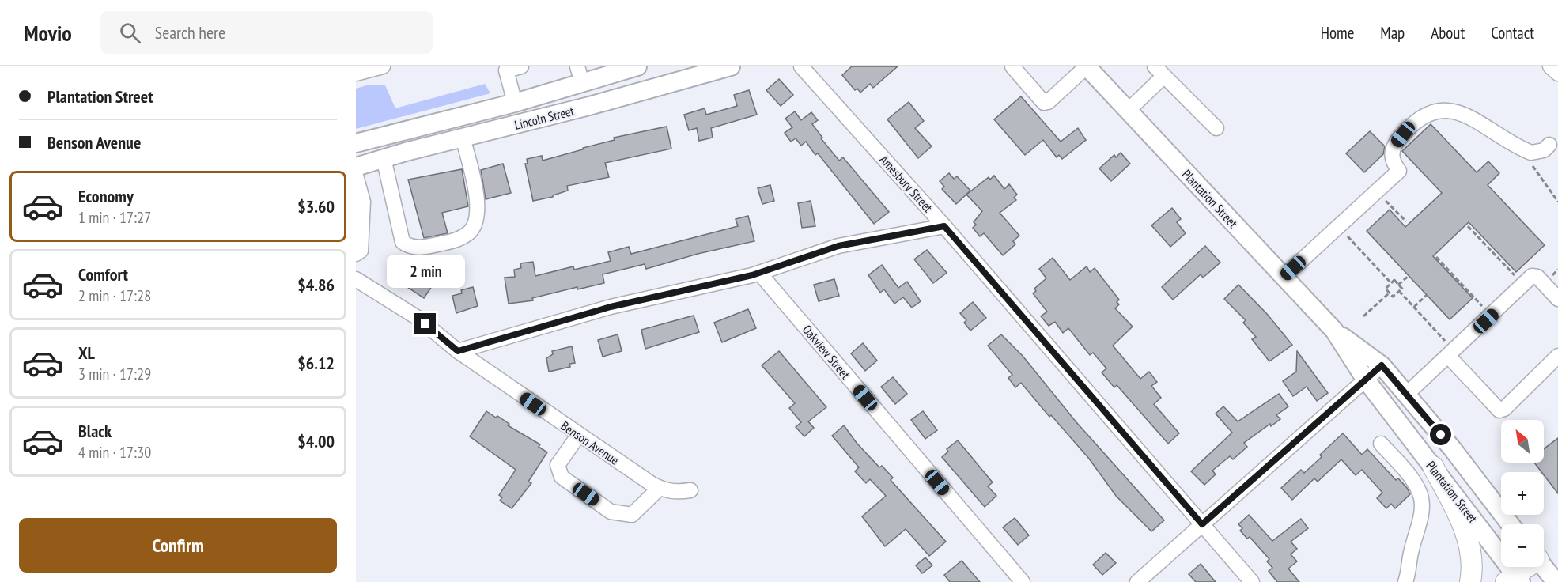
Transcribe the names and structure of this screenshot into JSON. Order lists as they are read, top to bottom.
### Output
{
  "streets": {
    "main road": ["Lincoln Street", "Plantation Street"],
    "street": ["Amesbury Street", "Oakview Street", "Benson Avenue"]
  },
  "north": "top left",
  "page": {
    "header": "Movio",
    "search": "Search here",
    "nav": [
      "Home",
      "Map",
      "About",
      "Contact"
    ],
    "banner": ["Plantation Street", "Benson Avenue"],
    "list": [
      {
        "name": "Economy",
        "note": "1 min · 17:27",
        "value": "$3.60"
      },
      {
        "name": "Comfort",
        "note": "2 min · 17:28",
        "value": "$4.86"
      },
      {
        "name": "XL",
        "note": "3 min · 17:29",
        "value": "$6.12"
      },
      {
        "name": "Black",
        "note": "4 min · 17:30",
        "value": "$4.00"
      }
    ],
    "bubble": "2 min",
    "map_buttons": ["+", "−"],
    "buttons": "Confirm"
  }
}
